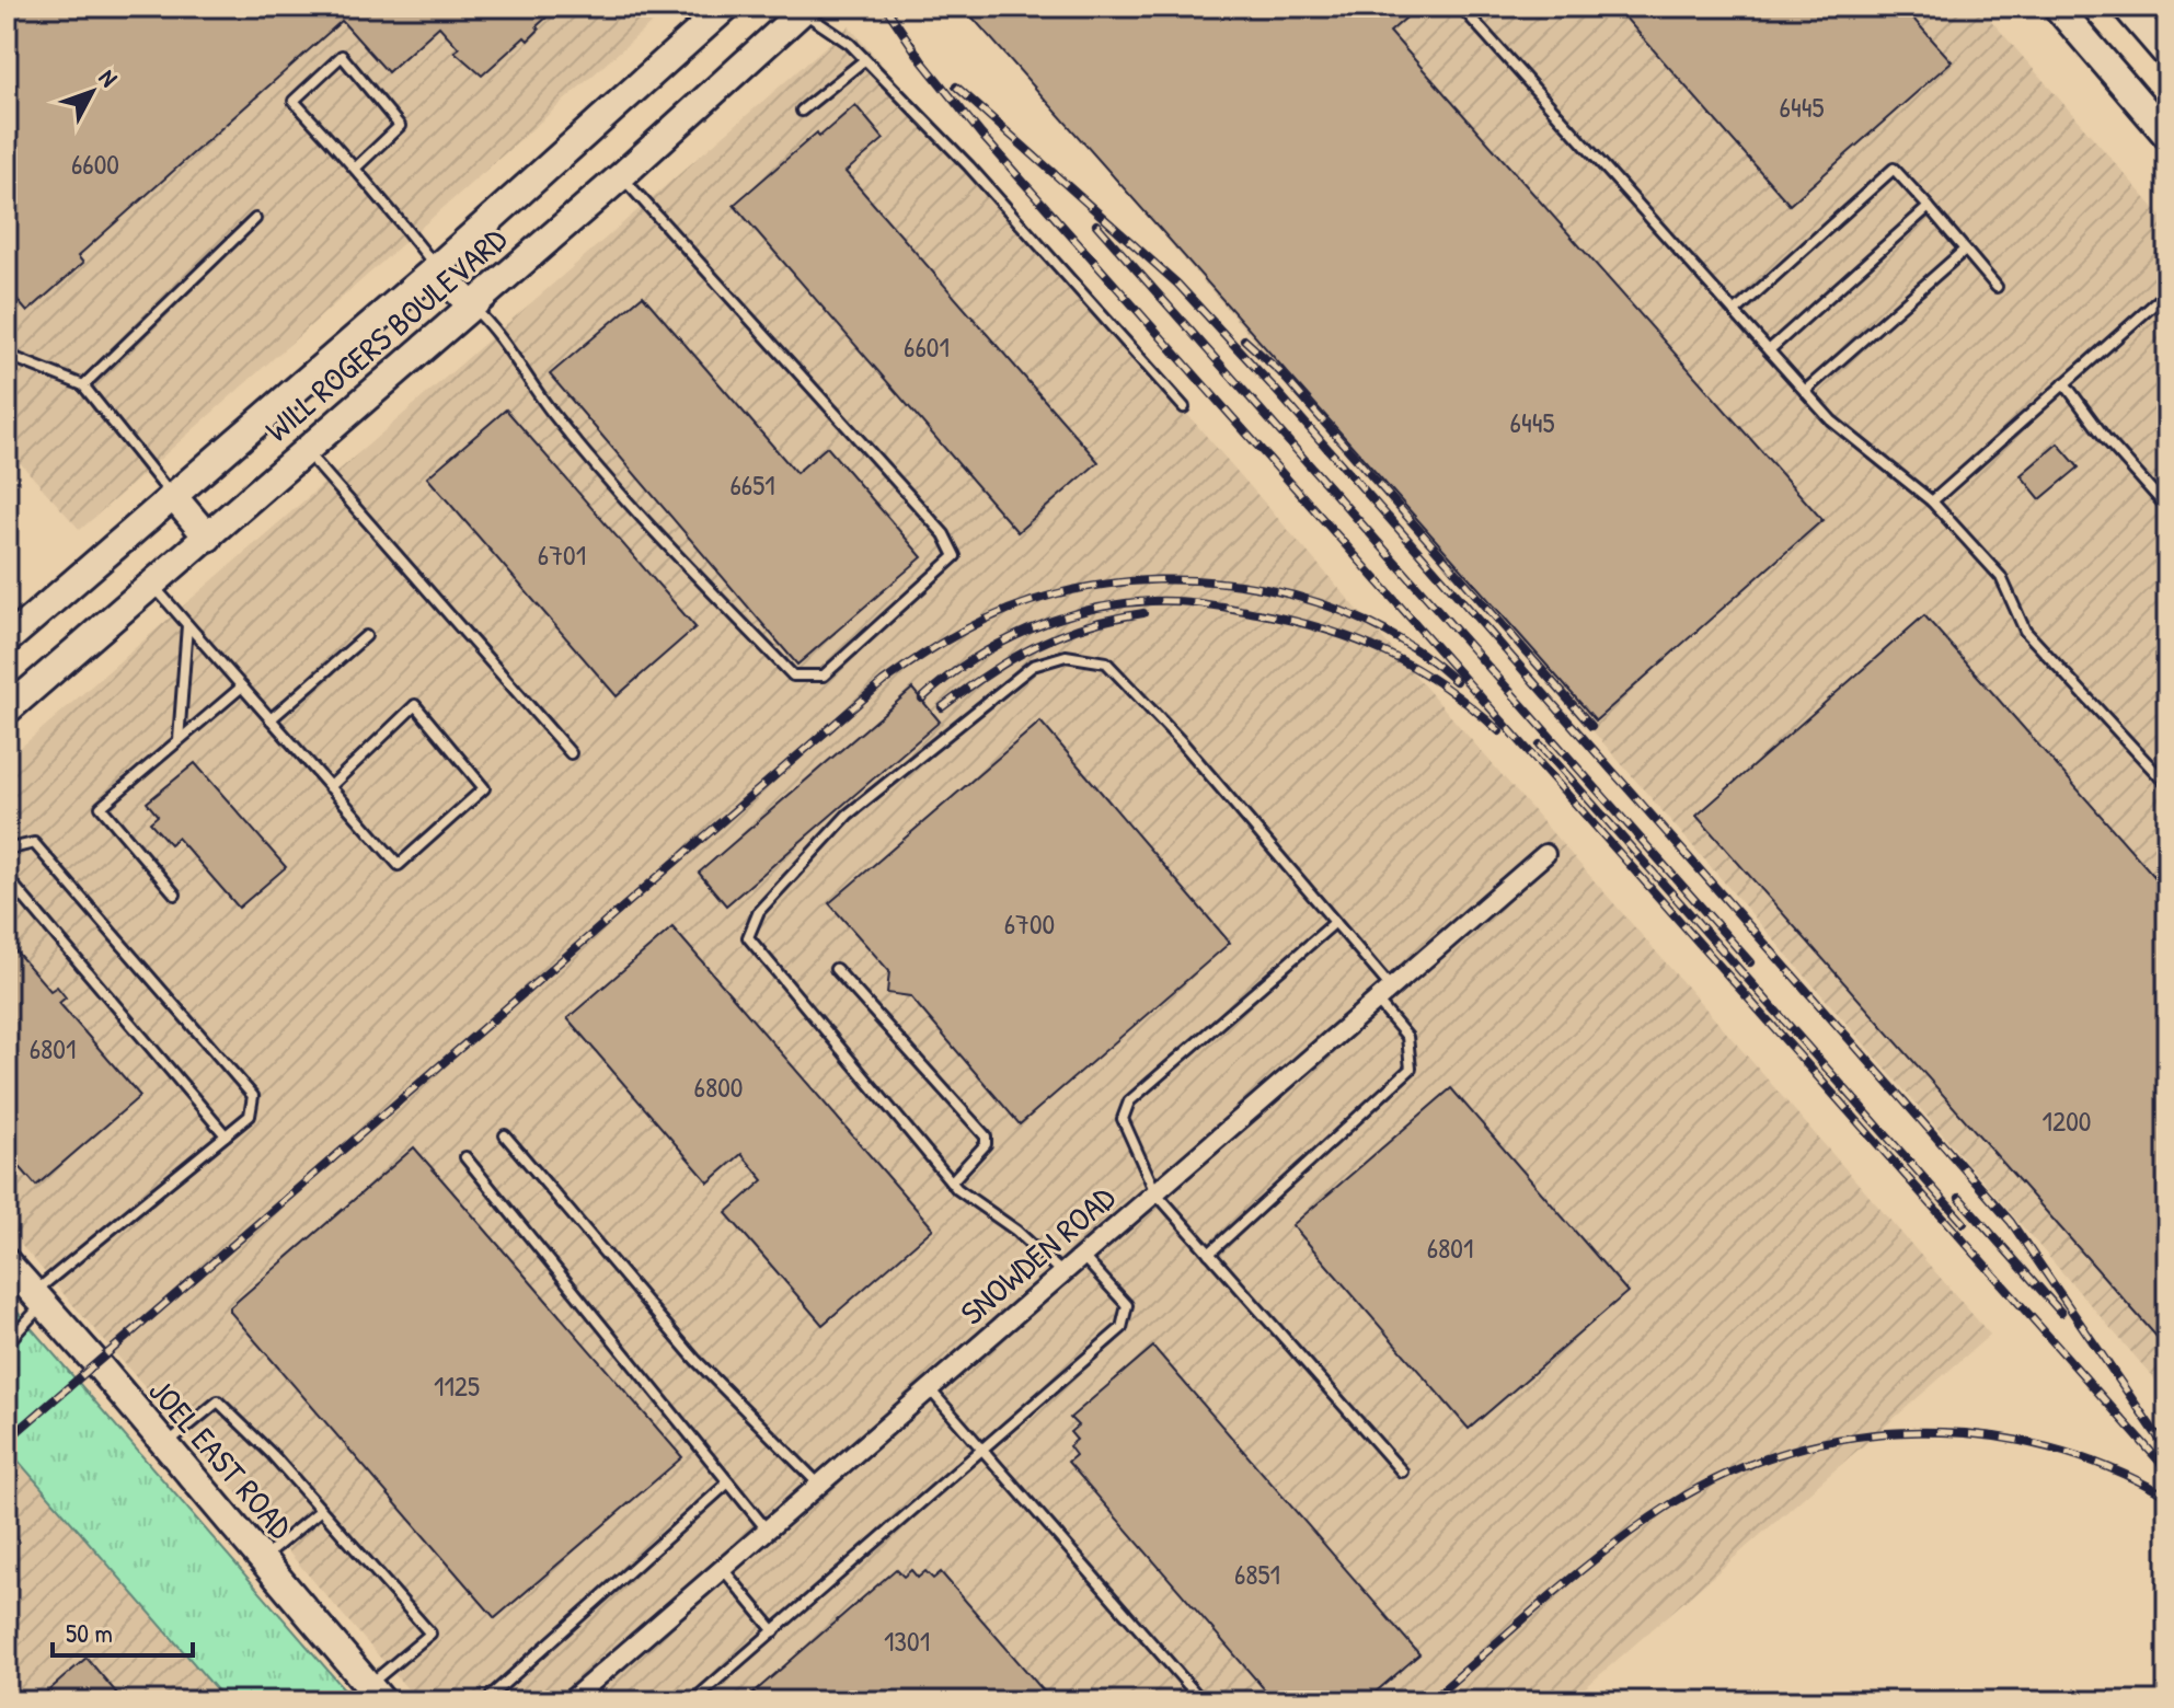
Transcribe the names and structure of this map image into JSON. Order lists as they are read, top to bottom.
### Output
{
  "streets": {
    "main road": ["WILL ROGERS BOULEVARD", "JOEL EAST ROAD"],
    "street": ["SNOWDEN ROAD"]
  },
  "house_numbers": [
    "6445",
    "6600",
    "6601",
    "6445",
    "6651",
    "6701",
    "6700",
    "6801",
    "6800",
    "1200",
    "6801",
    "1125",
    "6851",
    "1301"
  ],
  "scale_bar": "50 m",
  "north": "top right"
}
